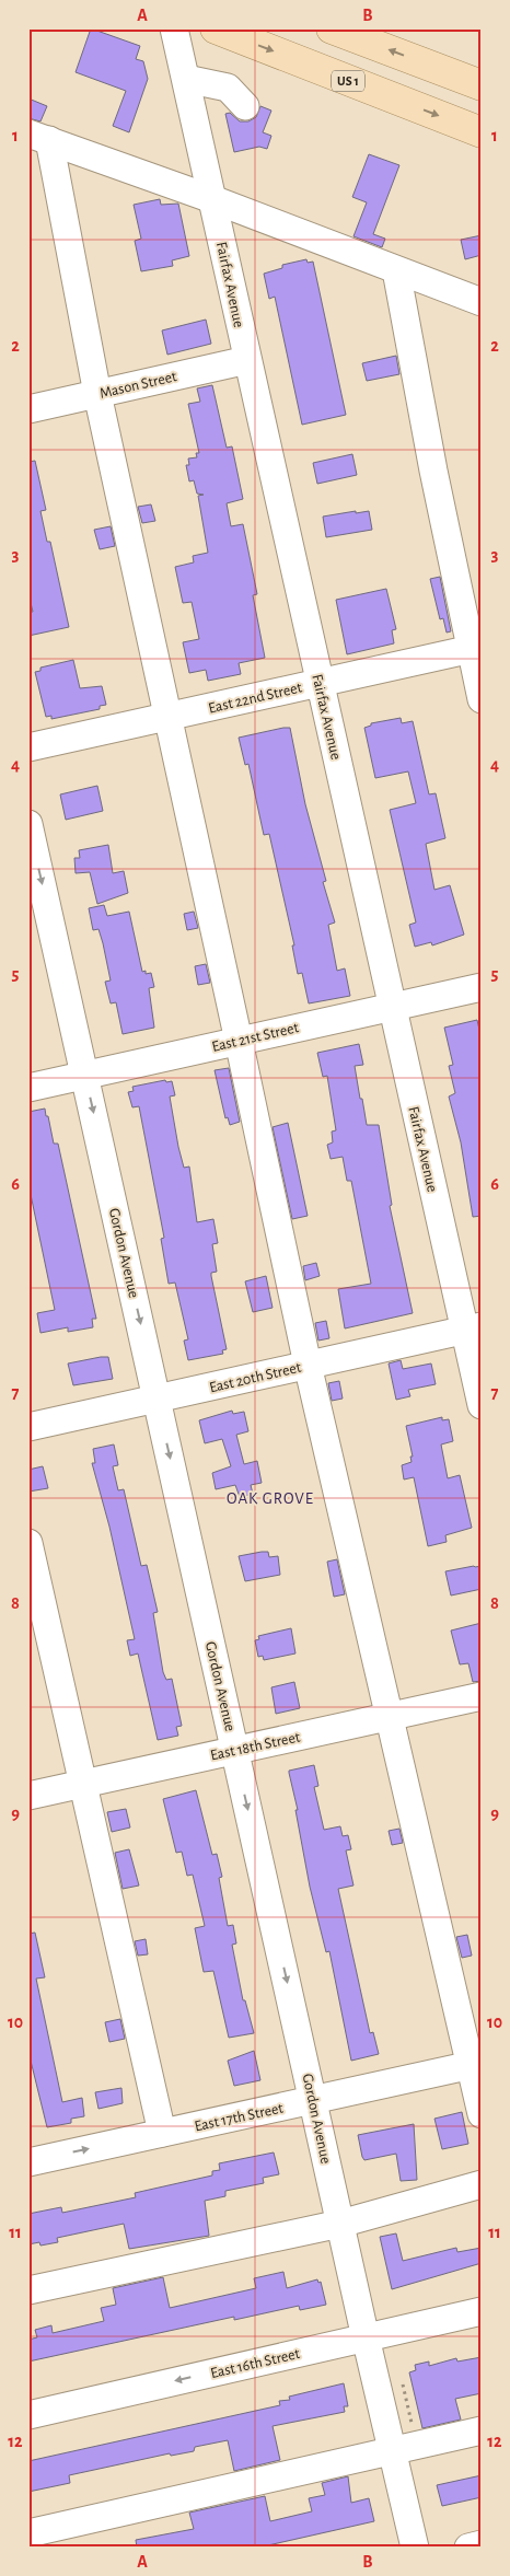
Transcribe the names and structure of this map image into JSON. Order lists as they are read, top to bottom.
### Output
{
  "streets": {
    "main road": ["US 1"],
    "street": [
      "Fairfax Avenue",
      "Mason Street",
      "East 22nd Street",
      "East 21st Street",
      "Gordon Avenue",
      "East 20th Street",
      "East 18th Street",
      "East 17th Street",
      "East 16th Street"
    ]
  },
  "crossings": [
    ["Fairfax Avenue", "Mason Street"],
    ["Fairfax Avenue", "East 22nd Street"],
    ["Fairfax Avenue", "East 21st Street"],
    ["Fairfax Avenue", "East 20th Street"],
    ["East 21st Street", "Gordon Avenue"],
    ["Gordon Avenue", "East 20th Street"],
    ["Gordon Avenue", "East 18th Street"],
    ["Gordon Avenue", "East 17th Street"],
    ["Gordon Avenue", "East 16th Street"]
  ],
  "districts": ["OAK GROVE"],
  "grid": {
    "columns": ["A", "B"],
    "rows": [
      "1",
      "2",
      "3",
      "4",
      "5",
      "6",
      "7",
      "8",
      "9",
      "10",
      "11",
      "12"
    ]
  }
}
